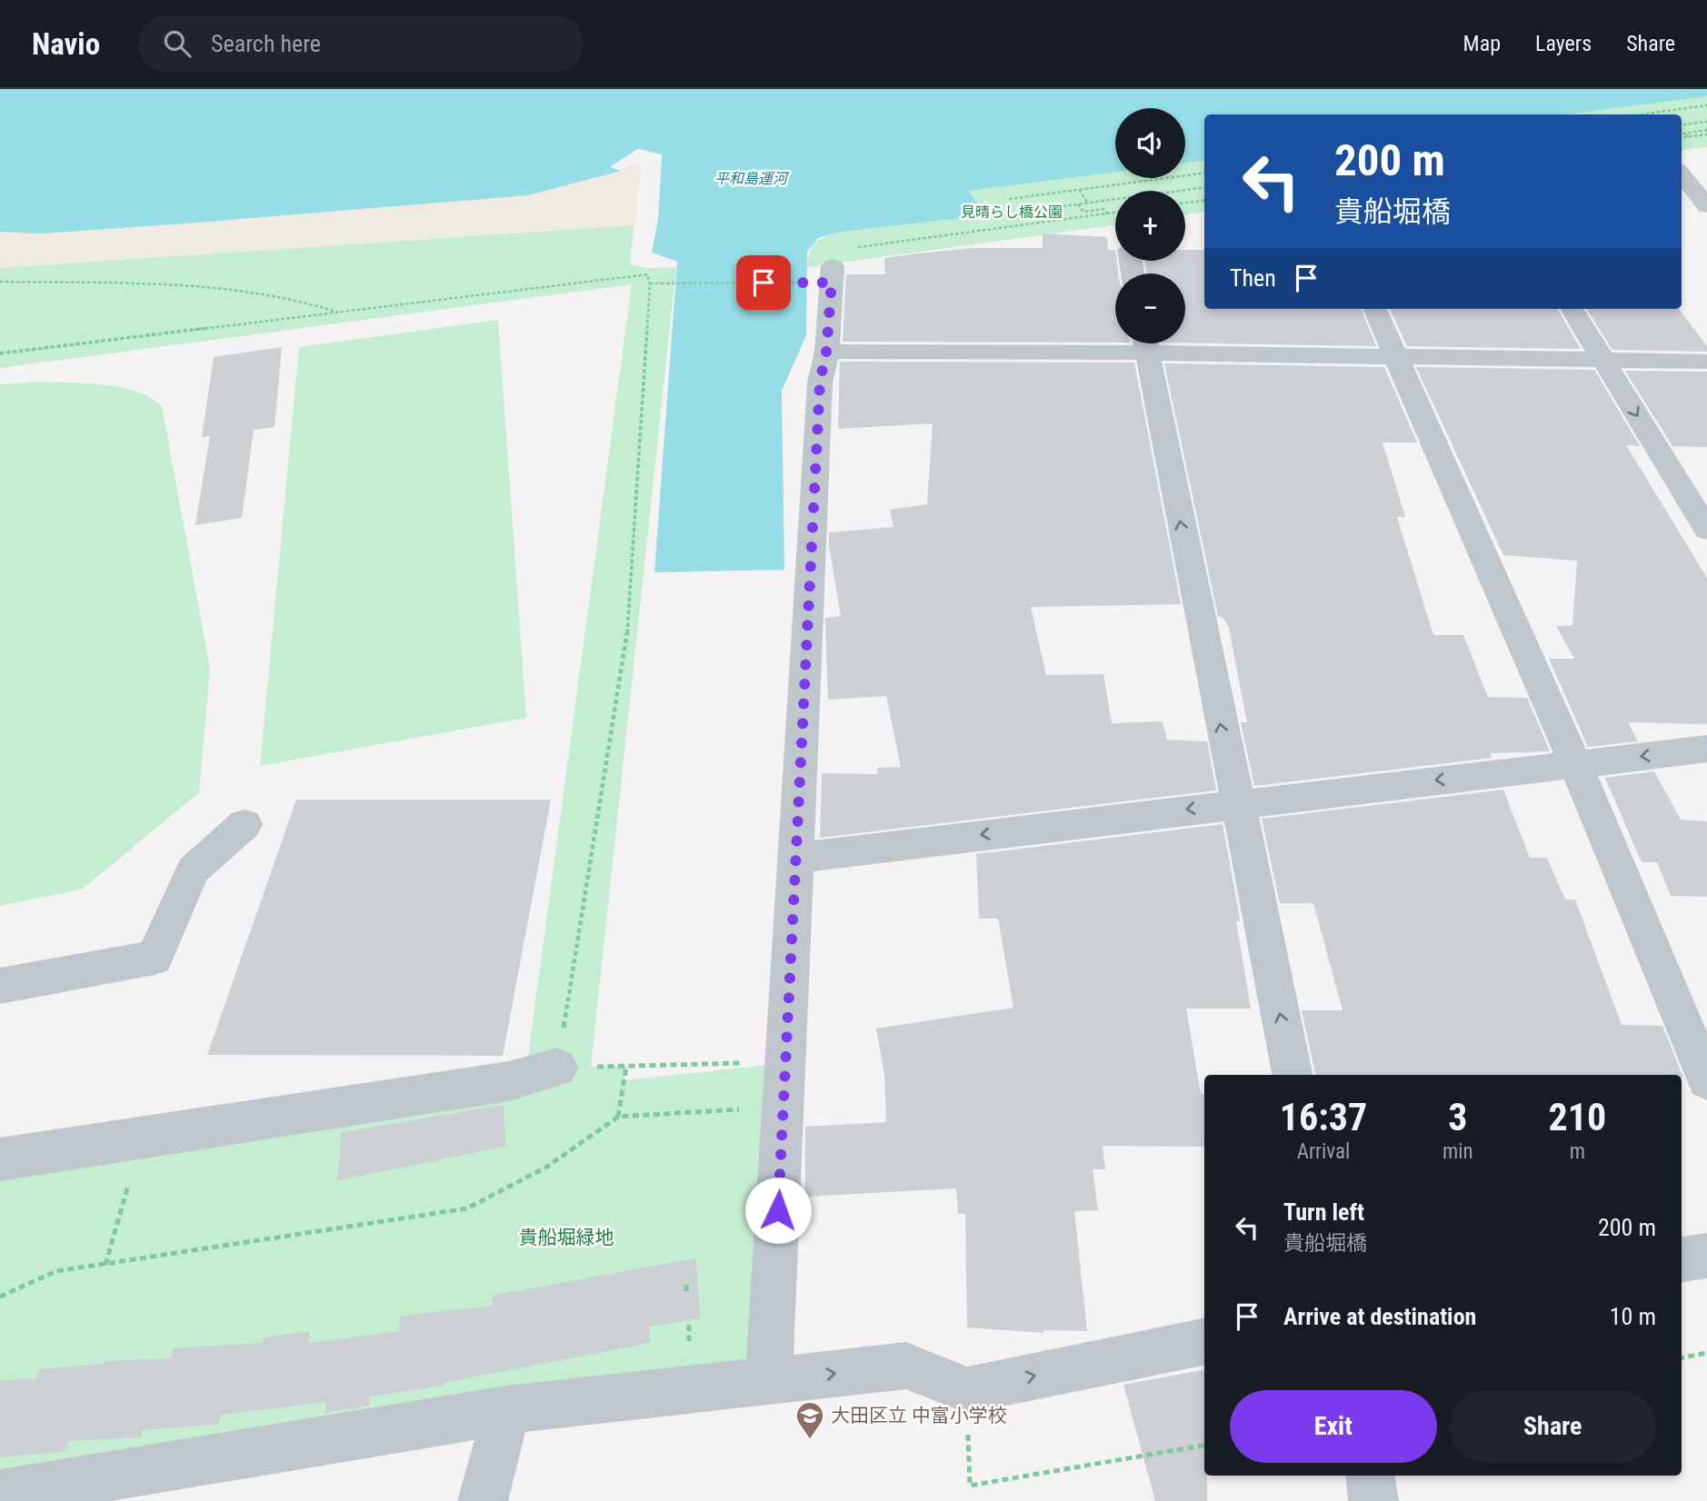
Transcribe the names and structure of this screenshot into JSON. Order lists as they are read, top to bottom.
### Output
{
  "water": ["平和島運河"],
  "parks": ["見晴らし橋公園", "貴船堀緑地"],
  "places": {
    "school or university": ["大田区立 中富小学校"]
  },
  "page": {
    "header": "Navio",
    "search": "Search here",
    "nav": ["Map", "Layers", "Share"],
    "map_buttons": ["+", "−"],
    "turn": ["200 m", "貴船堀橋"],
    "then": "Then",
    "eta": [
      "16:37",
      "Arrival",
      "3",
      "min",
      "210",
      "m"
    ],
    "list": [
      {
        "name": "Turn left",
        "note": "貴船堀橋",
        "value": "200 m"
      },
      {
        "name": "Arrive at destination",
        "value": "10 m"
      }
    ],
    "buttons": ["Exit", "Share"]
  }
}
